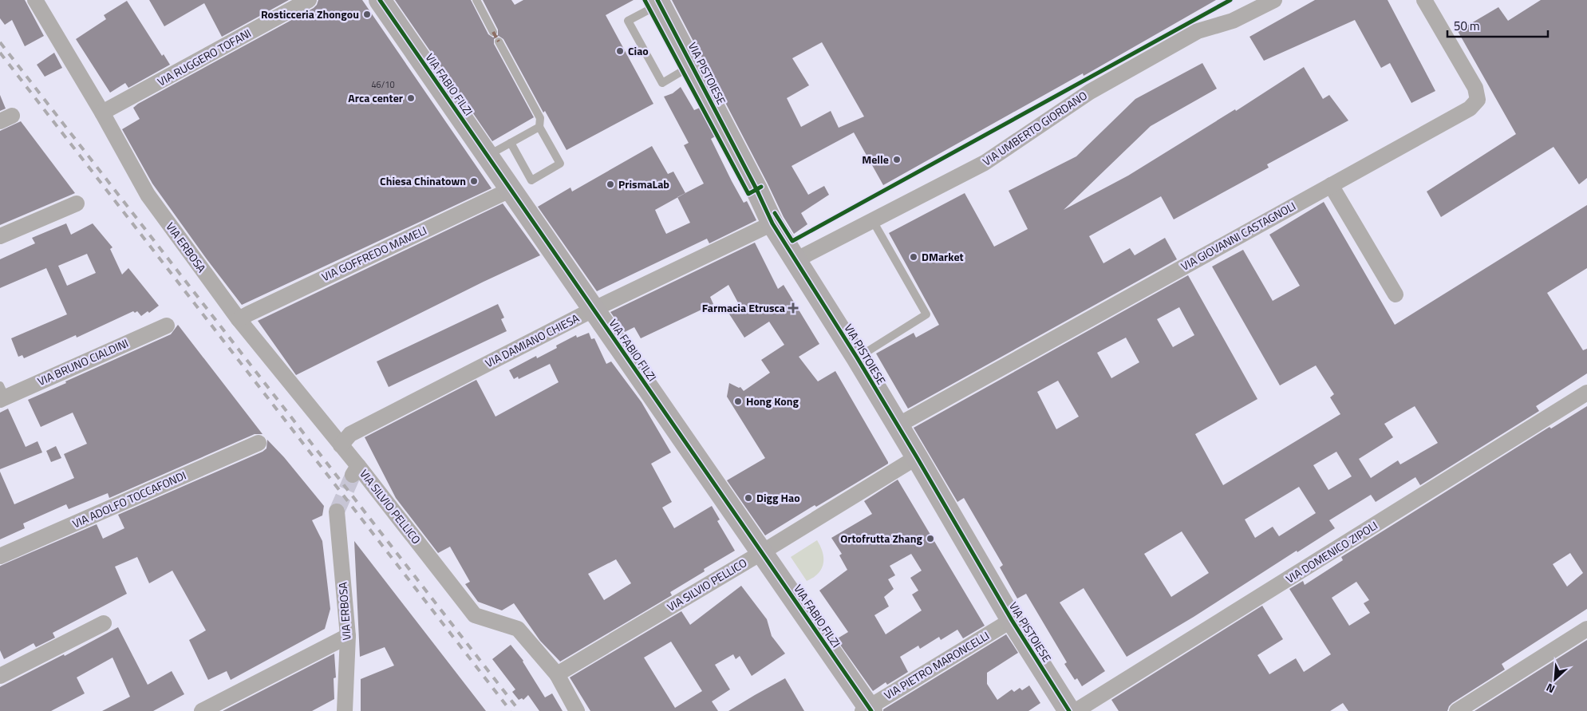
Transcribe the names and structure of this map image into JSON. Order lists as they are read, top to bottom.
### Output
{
  "streets": {
    "street": [
      "VIA RUGGERO TOFANI",
      "VIA PISTOIESE",
      "VIA FABIO FILZI",
      "VIA UMBERTO GIORDANO",
      "VIA GIOVANNI CASTAGNOLI",
      "VIA ERBOSA",
      "VIA GOFFREDO MAMELI",
      "VIA DAMIANO CHIESA",
      "VIA BRUNO CIALDINI",
      "VIA ADOLFO TOCCAFONDI",
      "VIA SILVIO PELLICO",
      "VIA DOMENICO ZIPOLI",
      "VIA PIETRO MARONCELLI"
    ]
  },
  "crossings": [
    ["VIA RUGGERO TOFANI", "VIA ERBOSA"],
    ["VIA PISTOIESE", "VIA UMBERTO GIORDANO"],
    ["VIA PISTOIESE", "VIA GIOVANNI CASTAGNOLI"],
    ["VIA PISTOIESE", "VIA DAMIANO CHIESA"],
    ["VIA PISTOIESE", "VIA SILVIO PELLICO"],
    ["VIA PISTOIESE", "VIA PIETRO MARONCELLI"],
    ["VIA FABIO FILZI", "VIA GOFFREDO MAMELI"],
    ["VIA FABIO FILZI", "VIA DAMIANO CHIESA"],
    ["VIA FABIO FILZI", "VIA SILVIO PELLICO"],
    ["VIA FABIO FILZI", "VIA PIETRO MARONCELLI"],
    ["VIA ERBOSA", "VIA GOFFREDO MAMELI"],
    ["VIA ERBOSA", "VIA DAMIANO CHIESA"],
    ["VIA ERBOSA", "VIA SILVIO PELLICO"]
  ],
  "places": {
    "other": [
      "Rosticceria Zhongou",
      "Ciao",
      "Arca center",
      "Melle",
      "Chiesa Chinatown",
      "PrismaLab",
      "DMarket",
      "Hong Kong",
      "Digg Hao",
      "Ortofrutta Zhang"
    ],
    "health": ["Farmacia Etrusca"]
  },
  "house_numbers": ["46/10"],
  "scale_bar": "50 m",
  "north": "bottom left"
}
